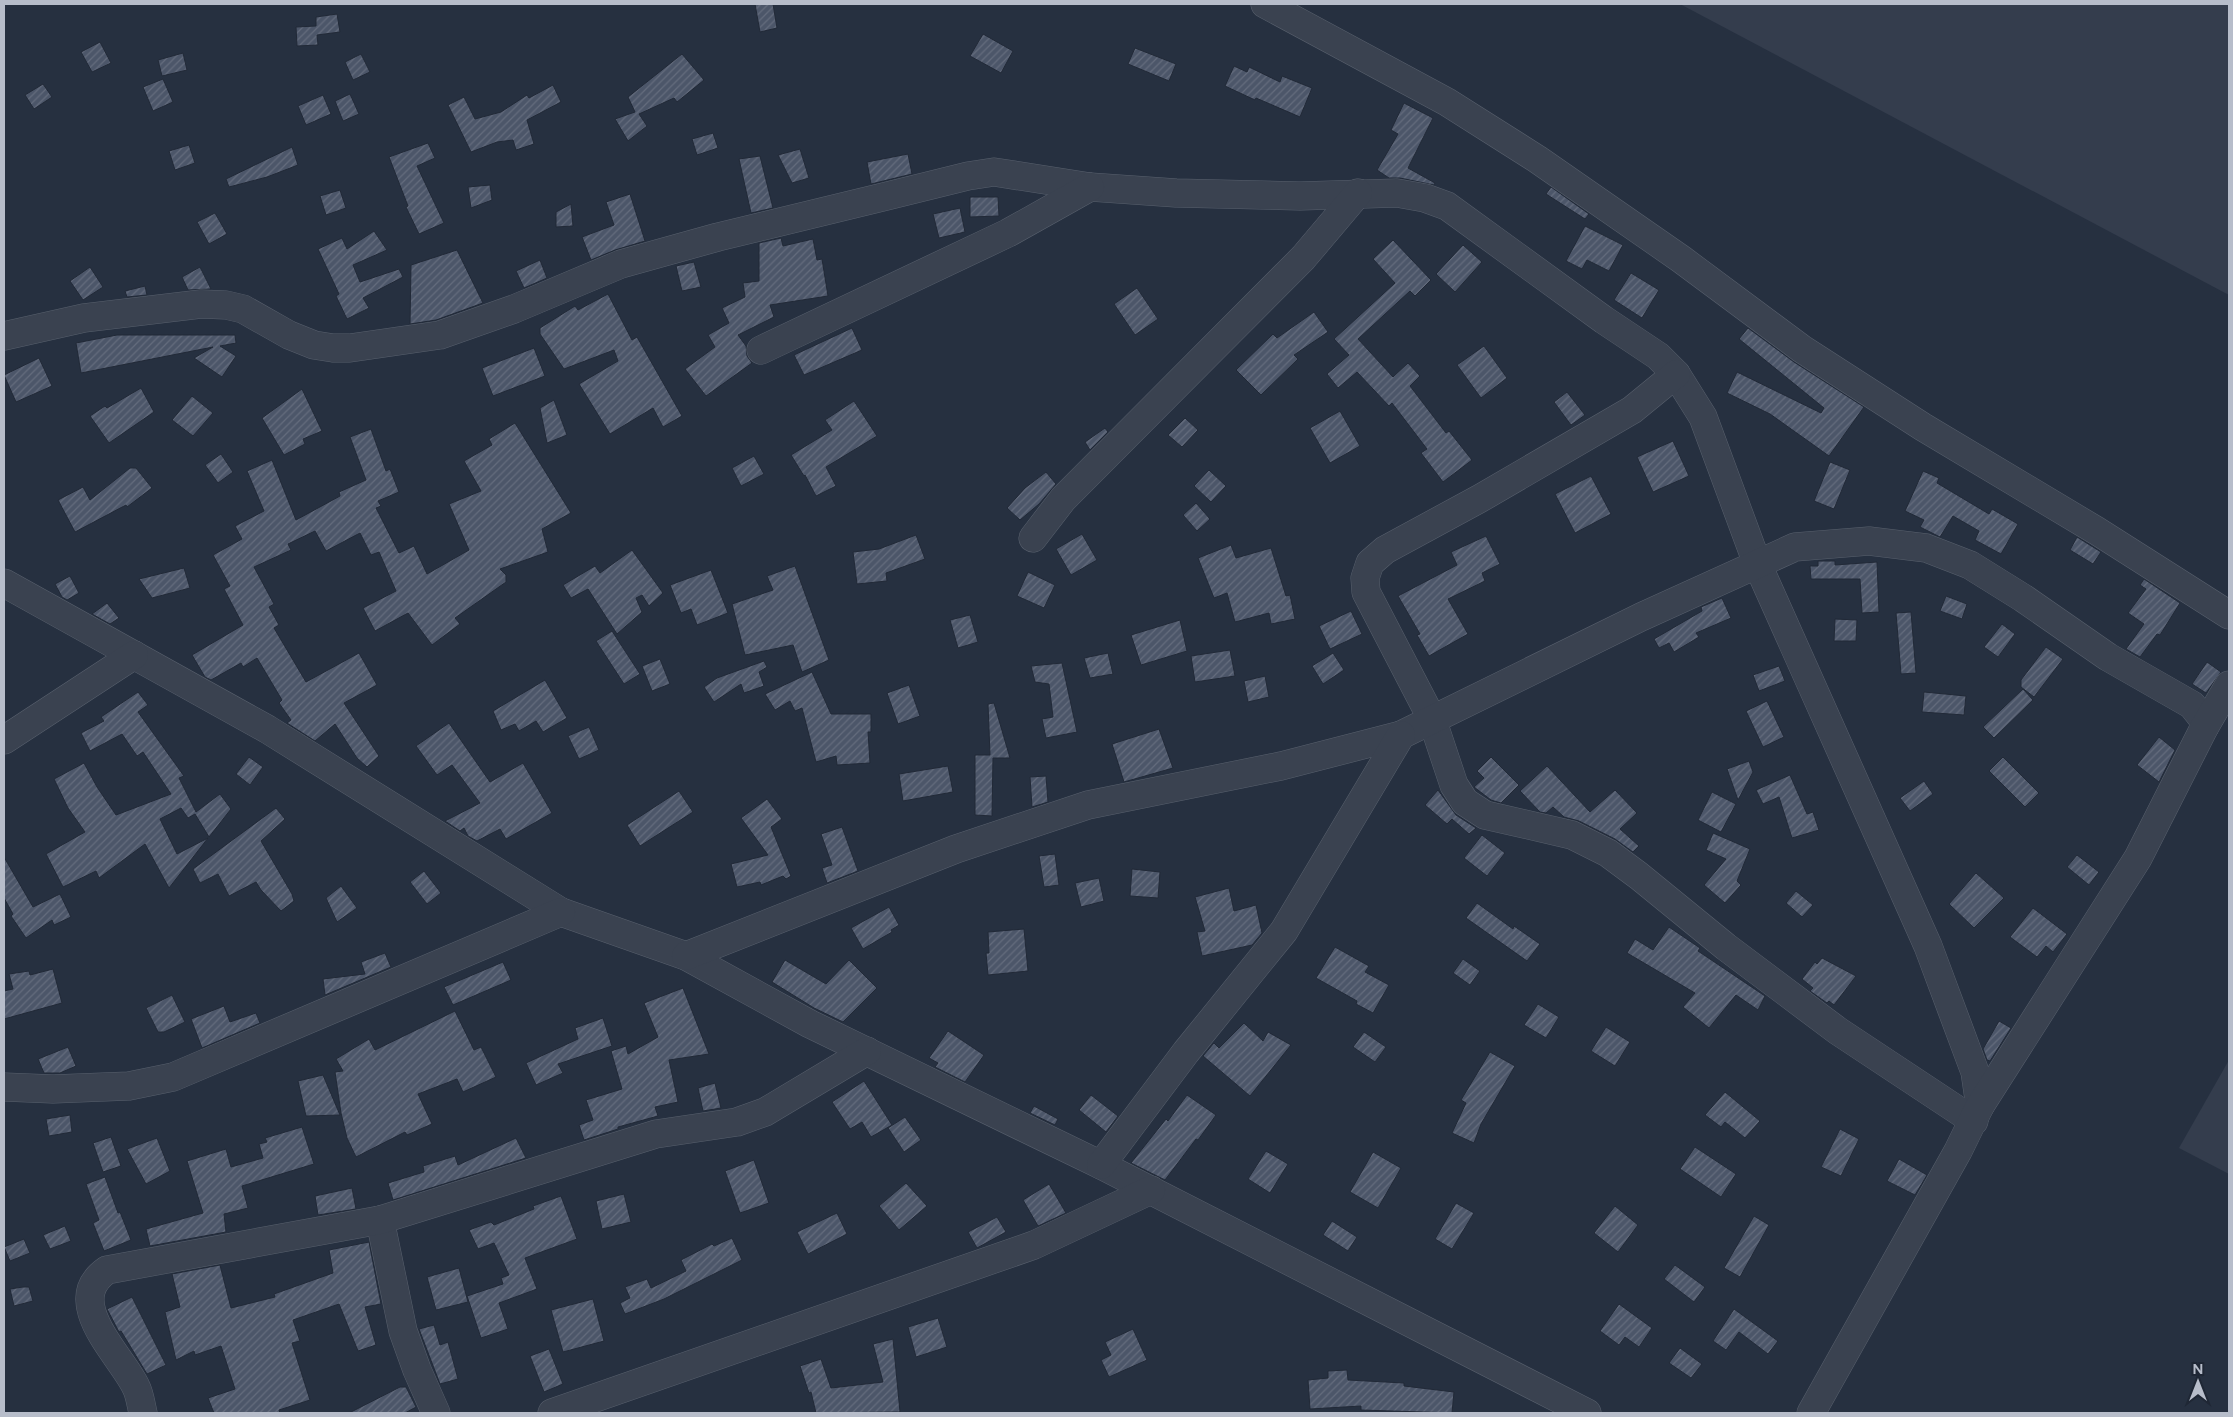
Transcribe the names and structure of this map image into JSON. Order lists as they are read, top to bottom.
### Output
{
  "north": "top"
}
